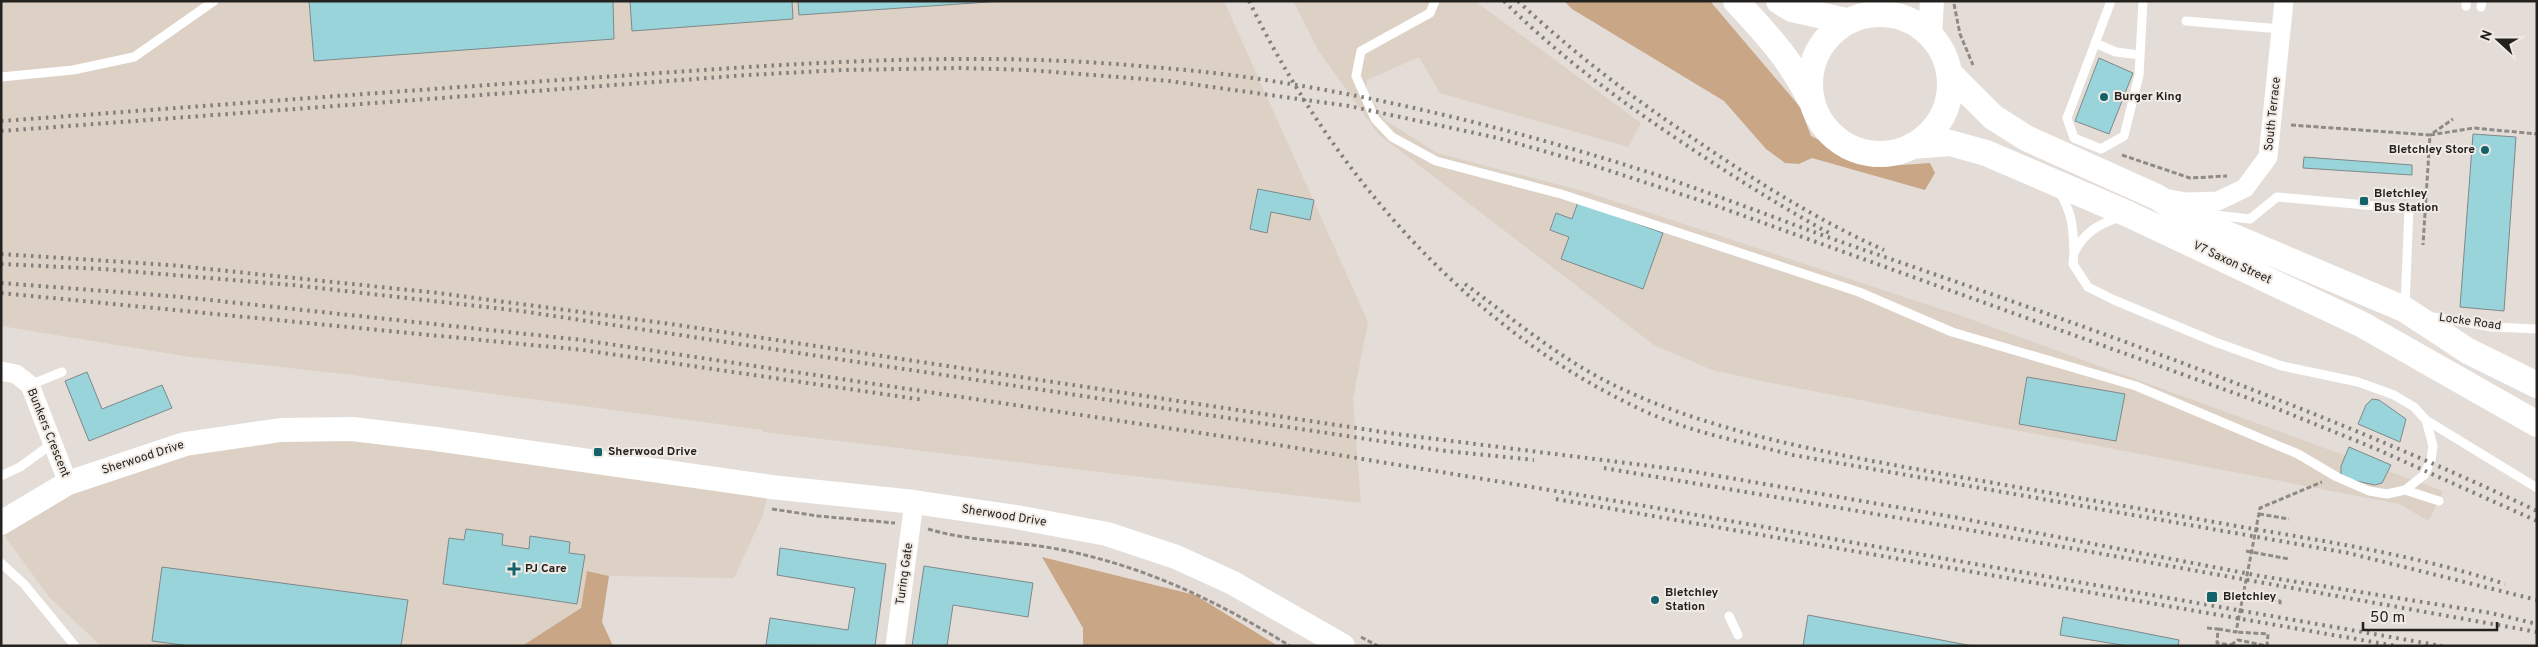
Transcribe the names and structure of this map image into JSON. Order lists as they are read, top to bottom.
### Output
{
  "streets": {
    "main road": ["V7 Saxon Street"],
    "street": [
      "South Terrace",
      "Bunkers Crescent",
      "Sherwood Drive",
      "Turing Gate"
    ],
    "lane": ["Locke Road"]
  },
  "crossings": [
    ["South Terrace", "V7 Saxon Street"],
    ["V7 Saxon Street", "Locke Road"],
    ["Bunkers Crescent", "Sherwood Drive"],
    ["Sherwood Drive", "Turing Gate"]
  ],
  "places": {
    "other": ["Burger King", "Bletchley Store", "Bletchley Station"],
    "transit": ["Bletchley Bus Station", "Sherwood Drive", "Bletchley"],
    "health": ["PJ Care"]
  },
  "scale_bar": "50 m",
  "north": "left"
}
